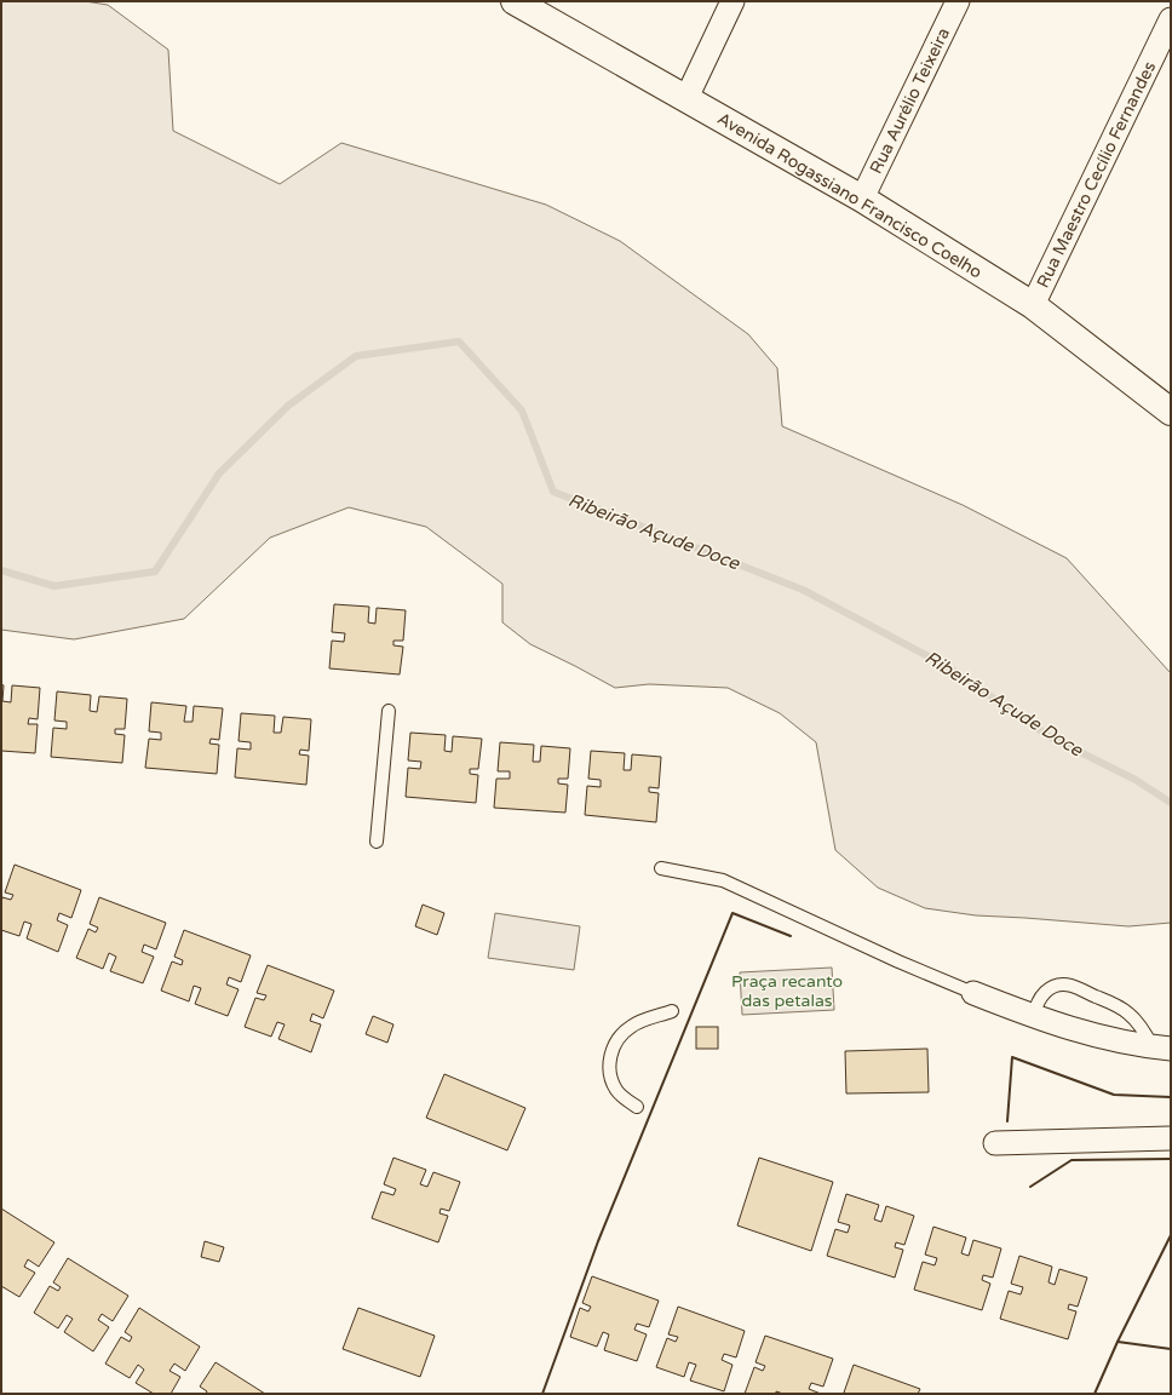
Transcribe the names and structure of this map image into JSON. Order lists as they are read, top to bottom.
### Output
{
  "streets": {
    "street": ["Rua Aurélio Teixeira", "Rua Maestro Cecílio Fernandes", "Avenida Rogassiano Francisco Coelho"]
  },
  "crossings": [
    ["Rua Aurélio Teixeira", "Avenida Rogassiano Francisco Coelho"],
    ["Rua Maestro Cecílio Fernandes", "Avenida Rogassiano Francisco Coelho"]
  ],
  "water": ["Ribeirão Açude Doce"],
  "parks": ["Praça recanto das petalas"]
}
